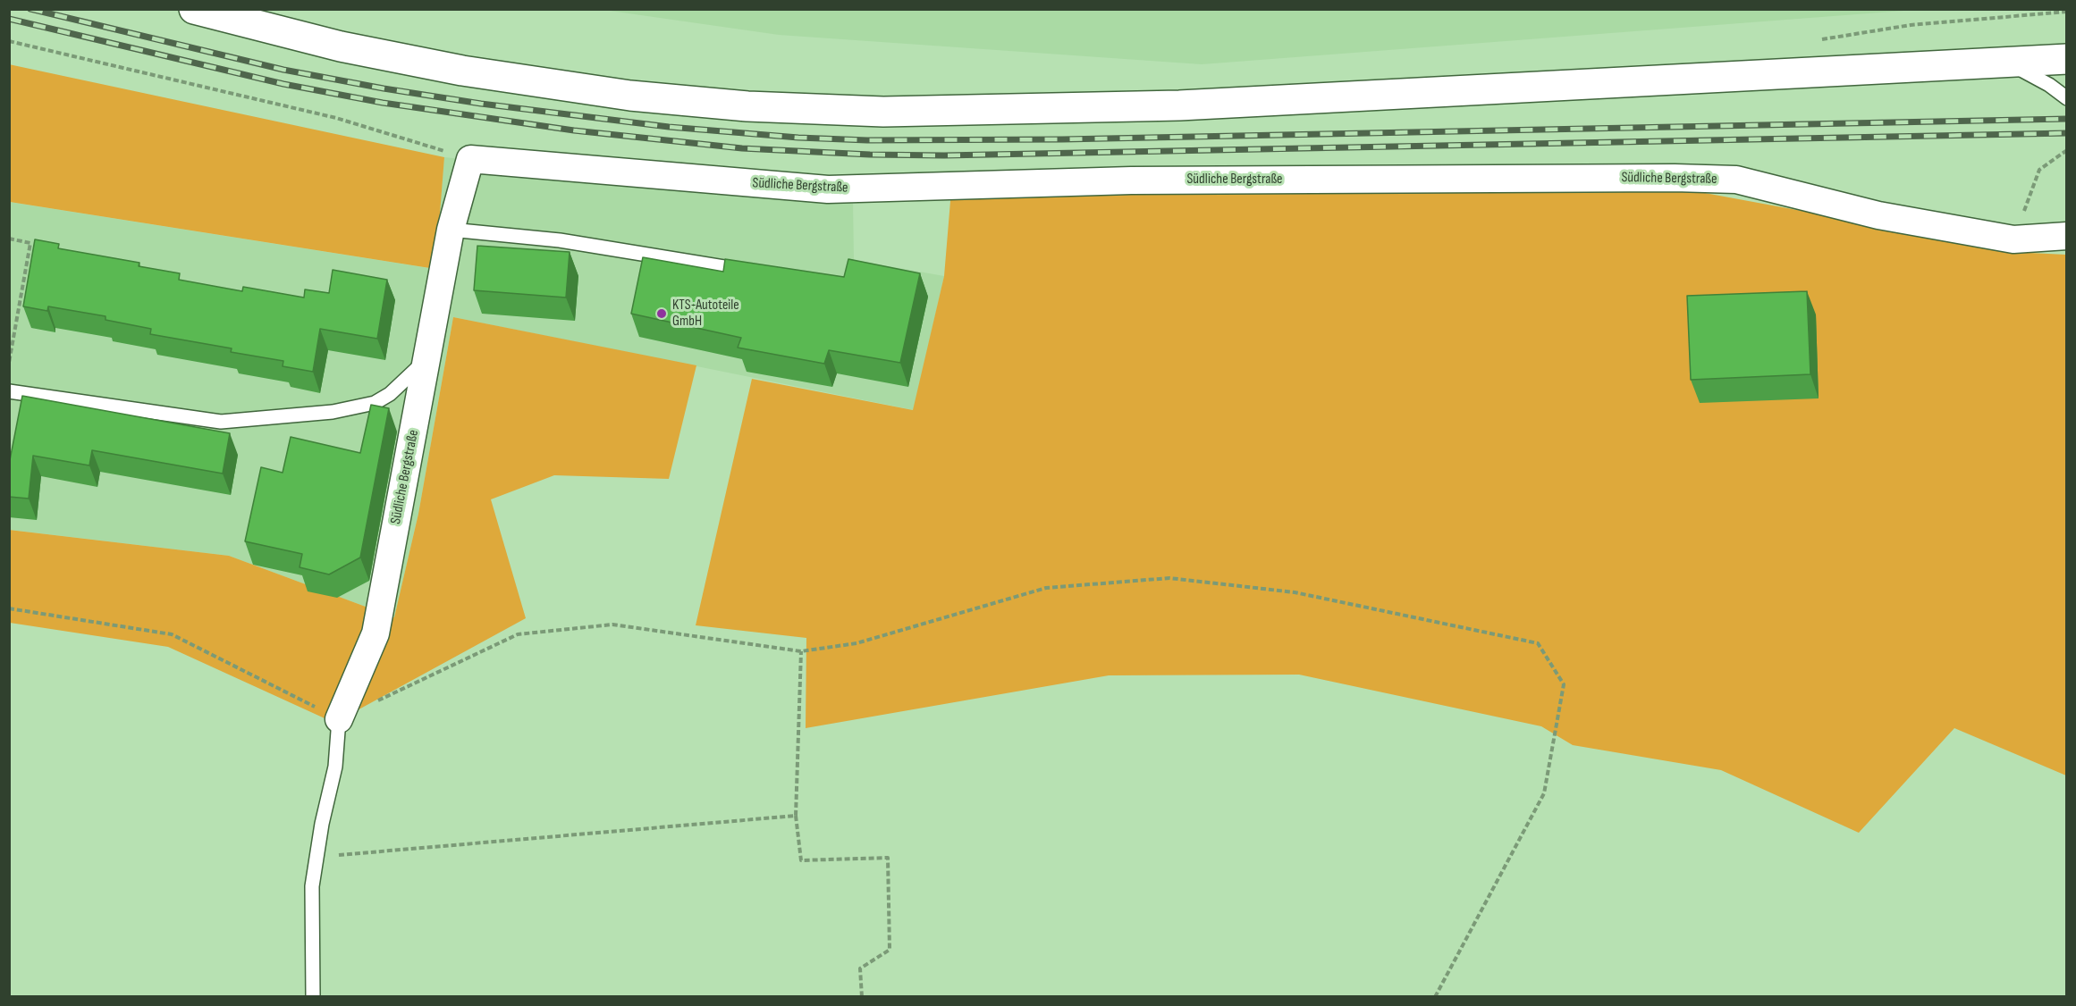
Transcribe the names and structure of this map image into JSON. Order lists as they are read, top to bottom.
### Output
{
  "streets": {
    "street": ["Südliche Bergstraße"]
  },
  "places": ["KTS-Autoteile GmbH"]
}
